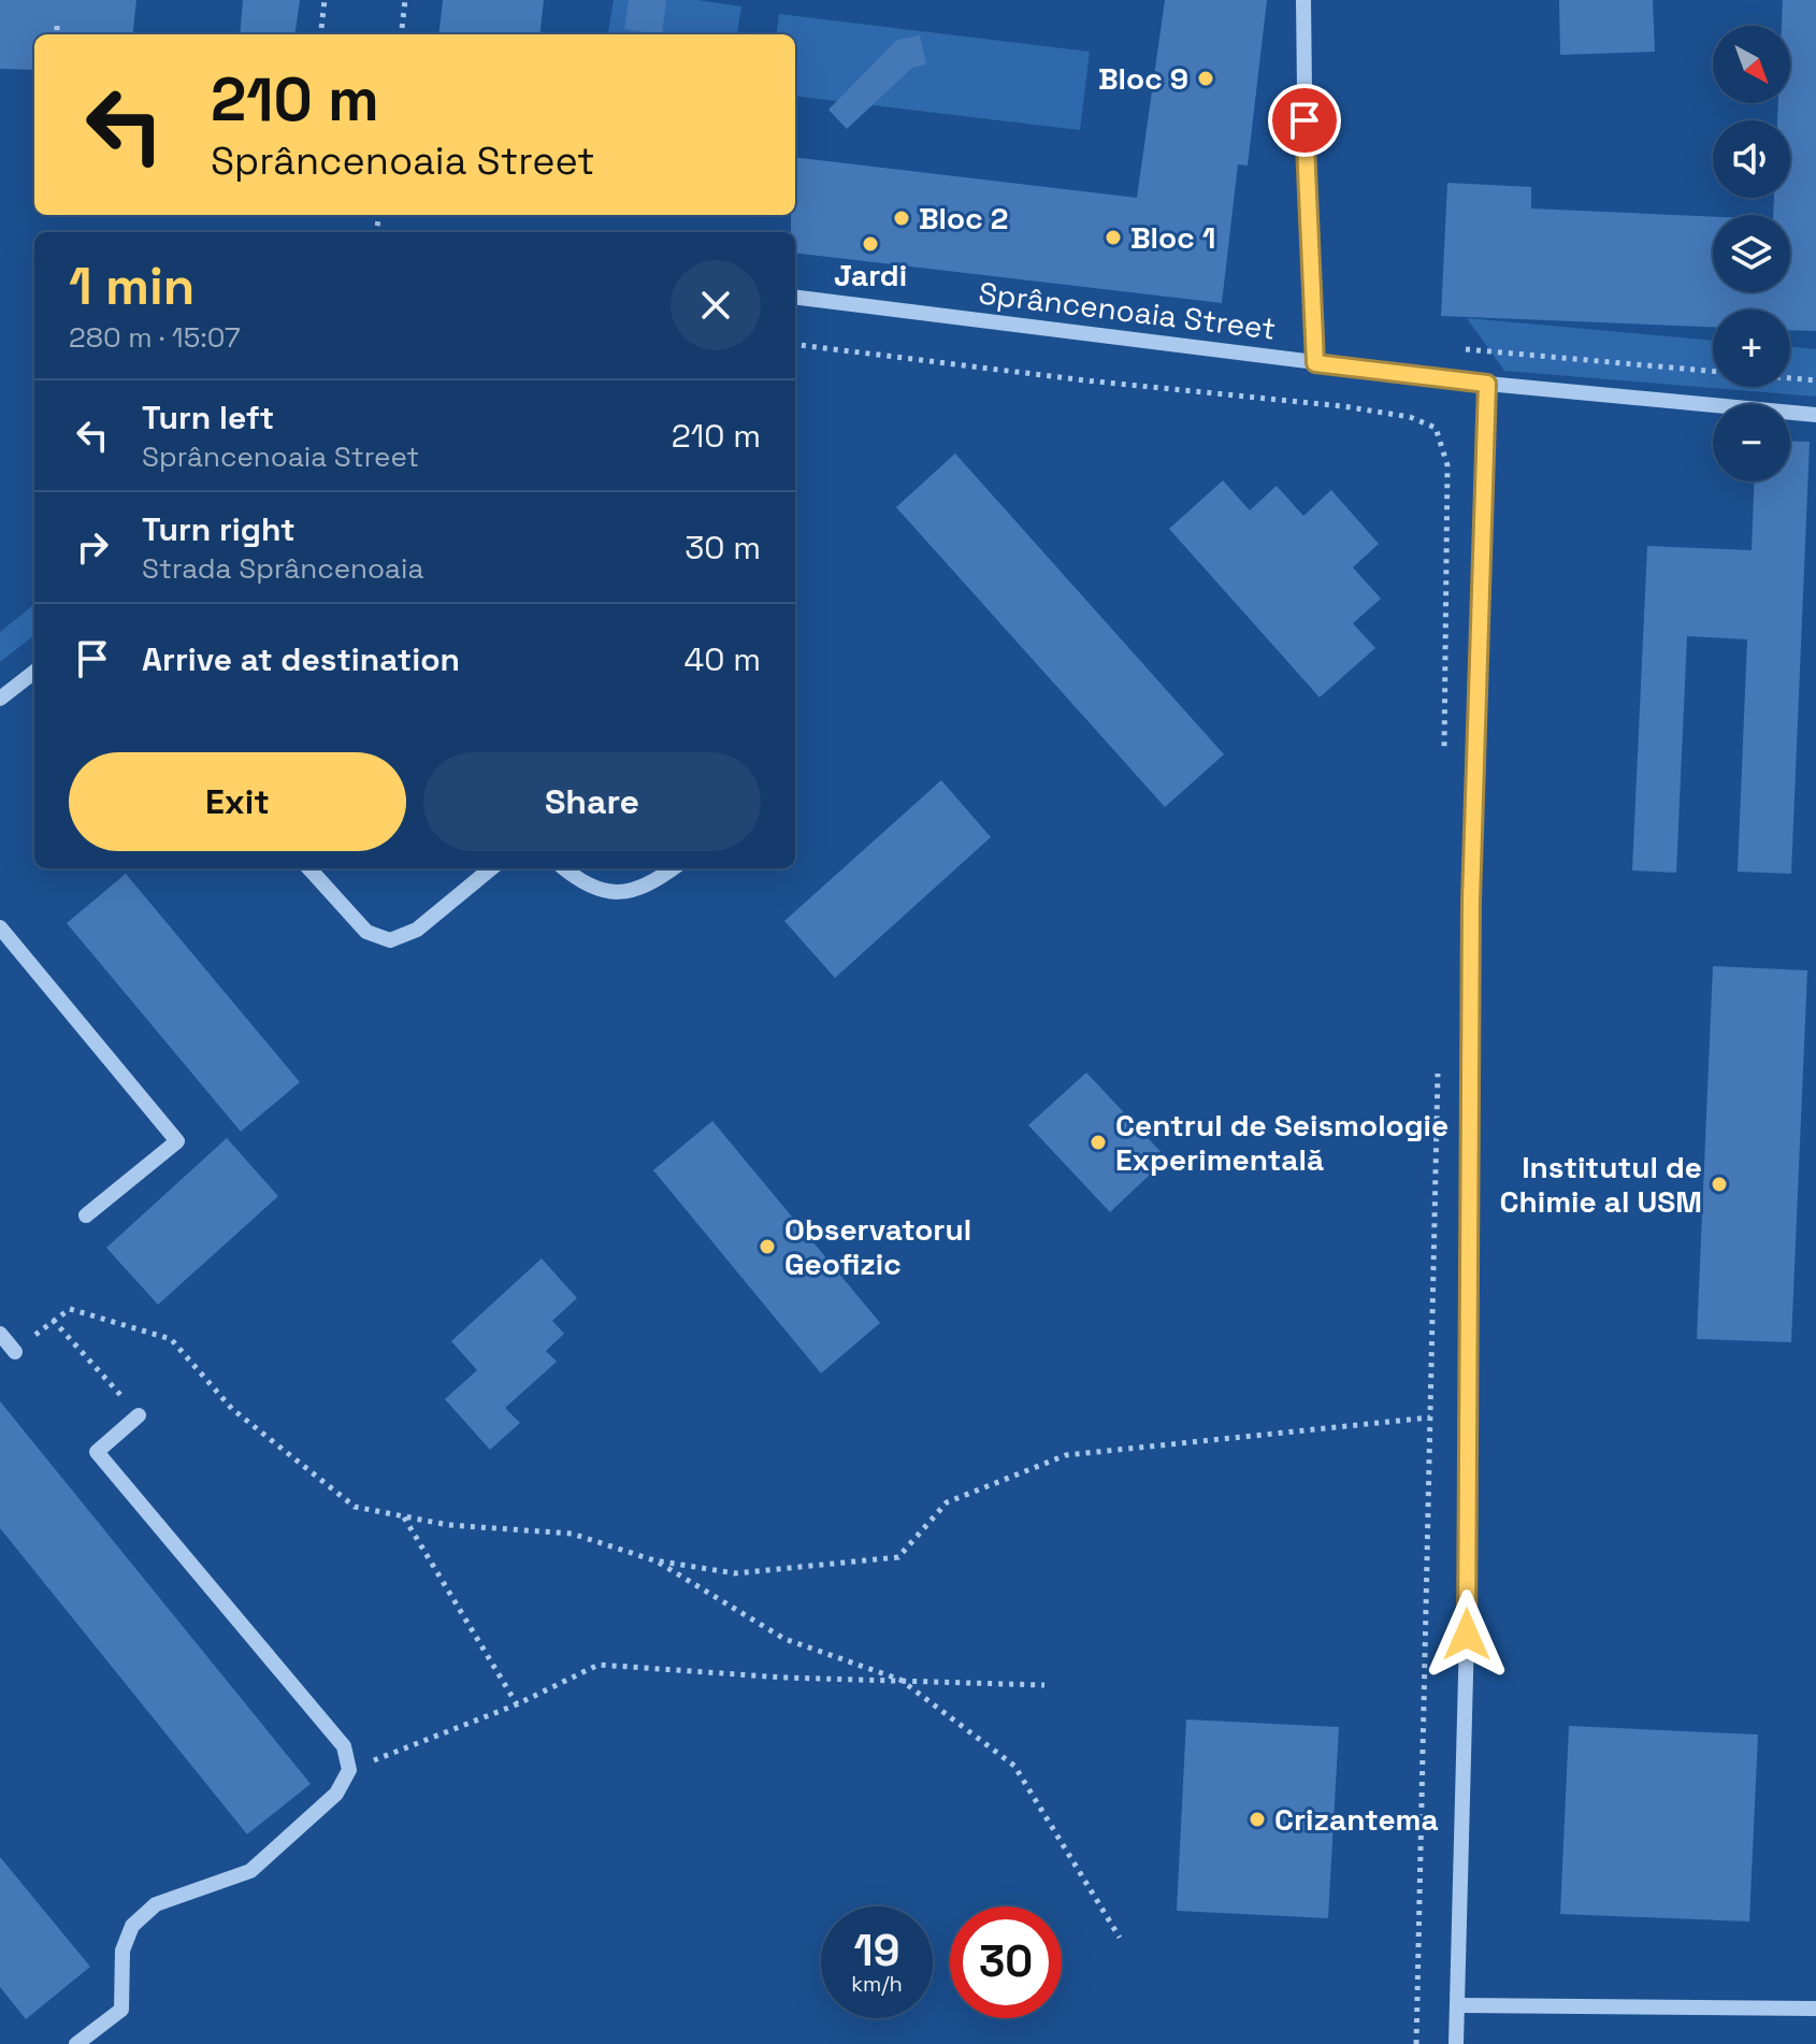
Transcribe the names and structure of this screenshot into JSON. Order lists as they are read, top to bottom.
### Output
{
  "streets": {
    "street": ["Sprâncenoaia Street"]
  },
  "places": [
    "Bloc 9",
    "Bloc 2",
    "Bloc 1",
    "Jardi",
    "Centrul de Seismologie Experimentală",
    "Institutul de Chimie al USM",
    "Observatorul Geofizic",
    "Crizantema"
  ],
  "north": "bottom right",
  "page": {
    "map_buttons": ["+", "−"],
    "turn": ["210 m", "Sprâncenoaia Street"],
    "heading": ["1 min", "280 m · 15:07"],
    "list": [
      {
        "name": "Turn left",
        "note": "Sprâncenoaia Street",
        "value": "210 m"
      },
      {
        "name": "Turn right",
        "note": "Strada Sprâncenoaia",
        "value": "30 m"
      },
      {
        "name": "Arrive at destination",
        "value": "40 m"
      }
    ],
    "buttons": ["Exit", "Share"],
    "speed": "19 km/h",
    "limit": "30"
  }
}
